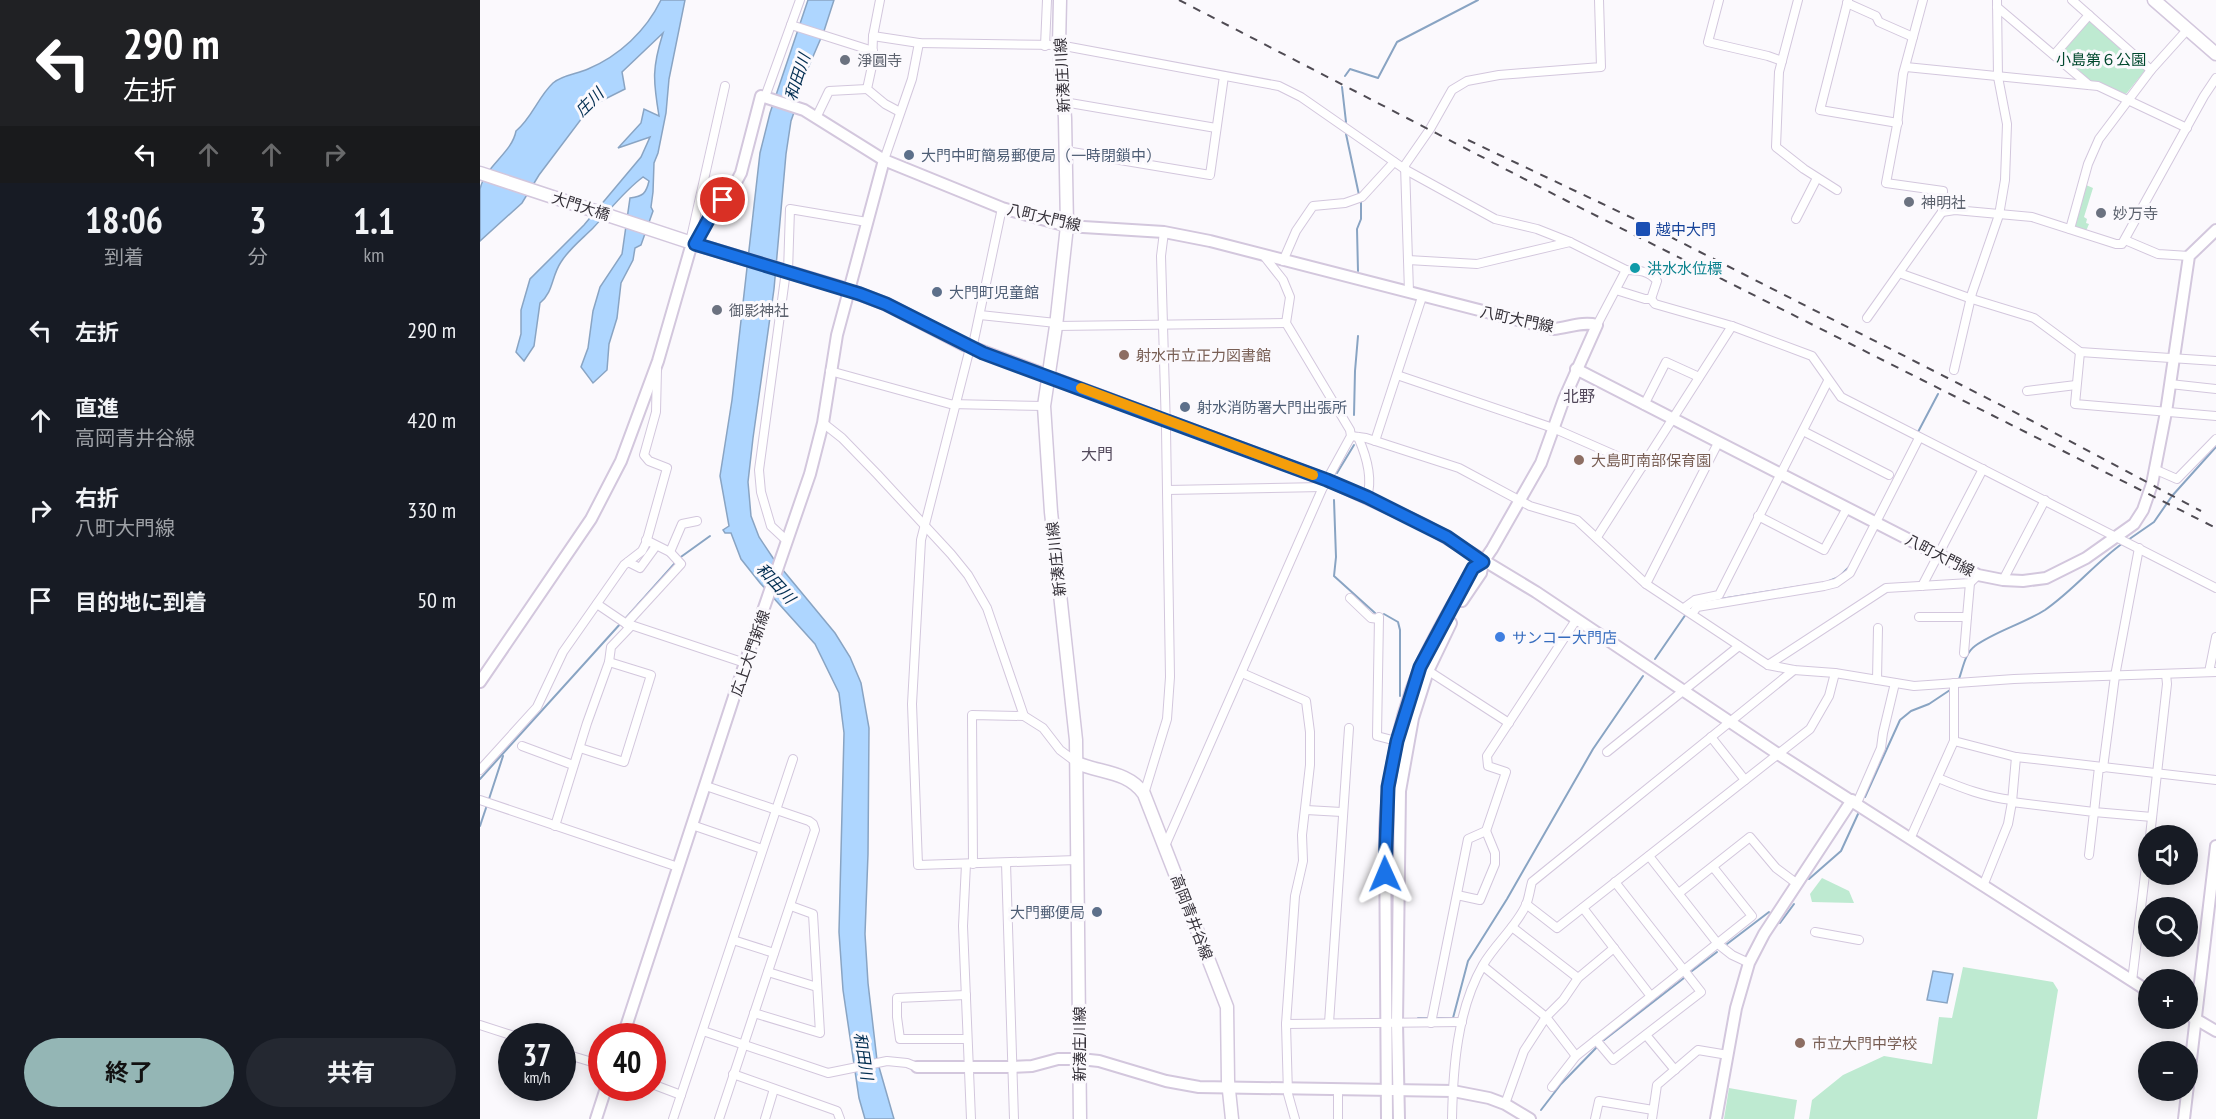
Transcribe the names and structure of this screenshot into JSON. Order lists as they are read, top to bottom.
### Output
{
  "streets": {
    "main road": ["新湊庄川線", "大門大橋", "高岡青井谷線"],
    "street": ["八町大門線", "広上大門新線"]
  },
  "crossings": [
    ["新湊庄川線", "八町大門線"],
    ["新湊庄川線", "高岡青井谷線"],
    ["八町大門線", "広上大門新線"]
  ],
  "districts": ["北野", "大門"],
  "water": ["和田川", "庄川"],
  "parks": ["小島第６公園"],
  "places": {
    "other": [
      "淨圓寺",
      "大門中町簡易郵便局（一時閉鎖中）",
      "神明社",
      "妙万寺",
      "洪水水位標",
      "大門町児童館",
      "御影神社",
      "射水市立正力図書館",
      "射水消防署大門出張所",
      "大島町南部保育園",
      "サンコー大門店",
      "大門郵便局",
      "市立大門中学校"
    ],
    "transit": ["越中大門"]
  },
  "page": {
    "turn": ["290 m", "左折"],
    "eta": [
      "18:06",
      "到着",
      "3",
      "分",
      "1.1",
      "km"
    ],
    "list": [
      {
        "name": "左折",
        "value": "290 m"
      },
      {
        "name": "直進",
        "note": "高岡青井谷線",
        "value": "420 m"
      },
      {
        "name": "右折",
        "note": "八町大門線",
        "value": "330 m"
      },
      {
        "name": "目的地に到着",
        "value": "50 m"
      }
    ],
    "map_buttons": ["+", "−"],
    "speed": "37 km/h",
    "limit": "40",
    "buttons": ["終了", "共有"]
  }
}
